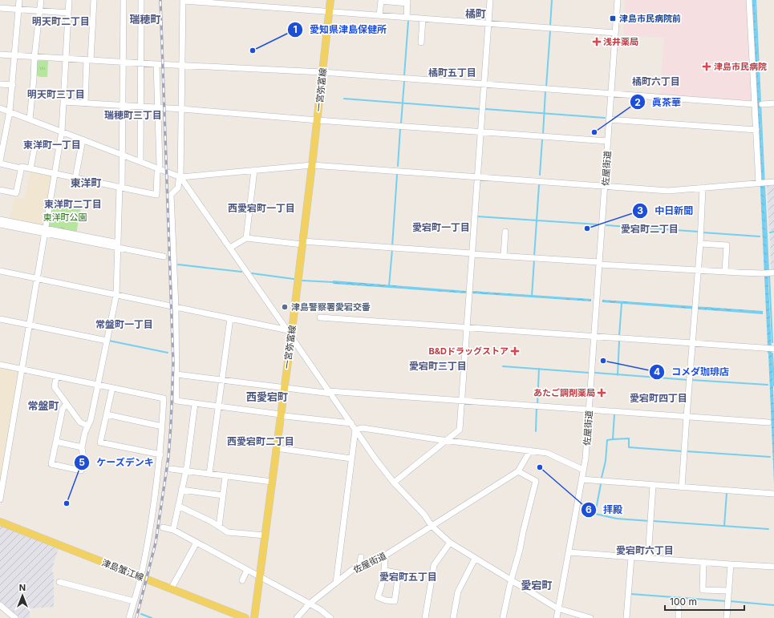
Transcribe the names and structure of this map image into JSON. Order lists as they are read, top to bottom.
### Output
{
  "streets": {
    "main road": ["一宮弥富線", "津島蟹江線"],
    "street": ["佐屋街道"]
  },
  "districts": [
    "橘町",
    "瑞穂町",
    "明天町二丁目",
    "橘町五丁目",
    "橘町六丁目",
    "明天町三丁目",
    "瑞穂町三丁目",
    "東洋町一丁目",
    "東洋町",
    "東洋町二丁目",
    "西愛宕町一丁目",
    "愛宕町一丁目",
    "愛宕町二丁目",
    "常盤町一丁目",
    "愛宕町三丁目",
    "西愛宕町",
    "愛宕町四丁目",
    "常盤町",
    "西愛宕町二丁目",
    "愛宕町六丁目",
    "愛宕町五丁目",
    "愛宕町"
  ],
  "parks": ["東洋町公園"],
  "places": {
    "transit": ["津島市民病院前"],
    "health": [
      "浅井薬局",
      "津島市民病院",
      "B&Dドラッグストア",
      "あたご調剤薬局"
    ],
    "other": [
      "愛知県津島保健所",
      "眞茶華",
      "中日新聞",
      "津島警察署愛宕交番",
      "コメダ珈琲店",
      "拝殿",
      "ケーズデンキ"
    ]
  },
  "scale_bar": "100 m",
  "north": "top"
}
